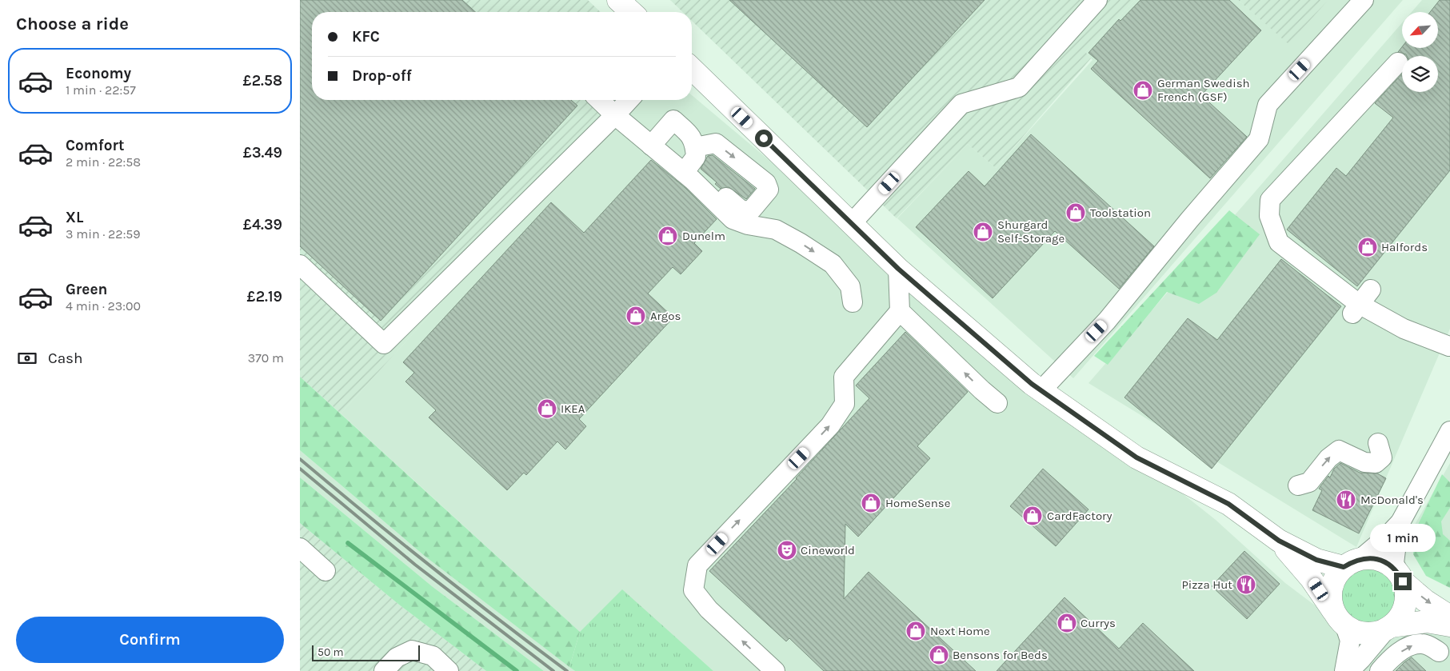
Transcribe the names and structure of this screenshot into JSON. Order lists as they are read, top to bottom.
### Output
{
  "places": {
    "shop": [
      "German Swedish French (GSF)",
      "Toolstation",
      "Shurgard Self-Storage",
      "Dunelm",
      "Halfords",
      "Argos",
      "IKEA",
      "HomeSense",
      "CardFactory",
      "Currys",
      "Next Home",
      "Bensons for Beds"
    ],
    "restaurant": ["McDonald's", "Pizza Hut"],
    "theatre": ["Cineworld"]
  },
  "scale_bar": "50 m",
  "north": "bottom left",
  "page": {
    "heading": "Choose a ride",
    "banner": ["KFC", "Drop-off"],
    "list": [
      {
        "name": "Economy",
        "note": "1 min · 22:57",
        "value": "£2.58"
      },
      {
        "name": "Comfort",
        "note": "2 min · 22:58",
        "value": "£3.49"
      },
      {
        "name": "XL",
        "note": "3 min · 22:59",
        "value": "£4.39"
      },
      {
        "name": "Green",
        "note": "4 min · 23:00",
        "value": "£2.19"
      }
    ],
    "pay": ["Cash", "370 m"],
    "bubble": "1 min",
    "buttons": "Confirm",
    "scale": "50 m"
  }
}
